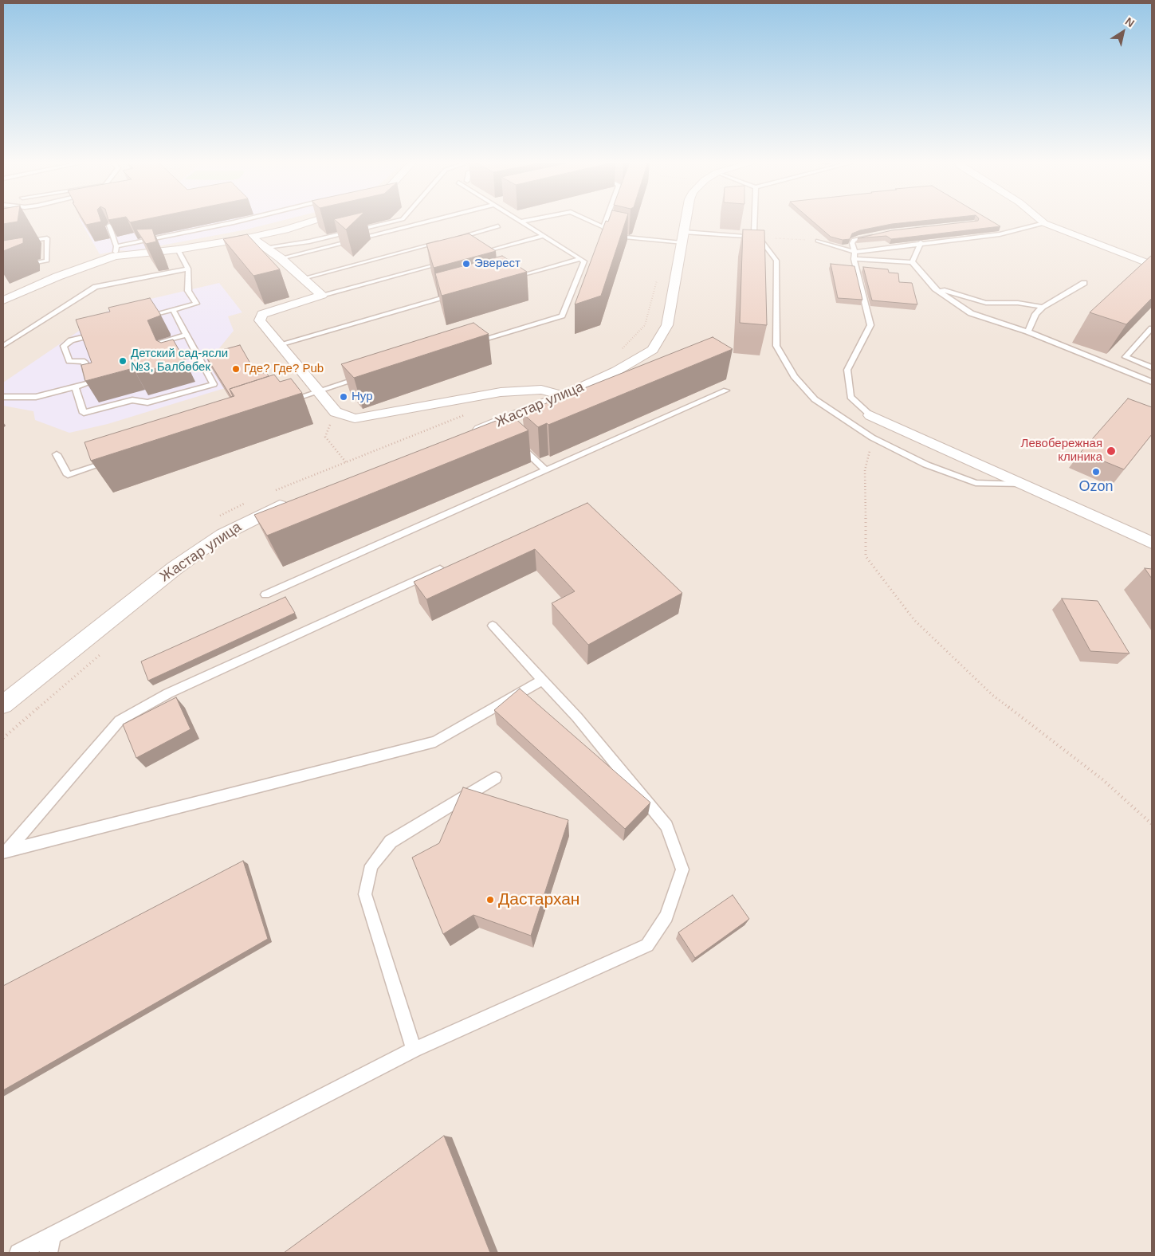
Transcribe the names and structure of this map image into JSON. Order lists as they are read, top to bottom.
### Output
{
  "streets": {
    "street": ["Жастар улица"]
  },
  "places": [
    "Эверест",
    "Детский сад-ясли №3, Балбөбек",
    "Где? Где? Pub",
    "Нур",
    "Левобережная клиника",
    "Ozon",
    "Дастархан"
  ],
  "north": "top right"
}
